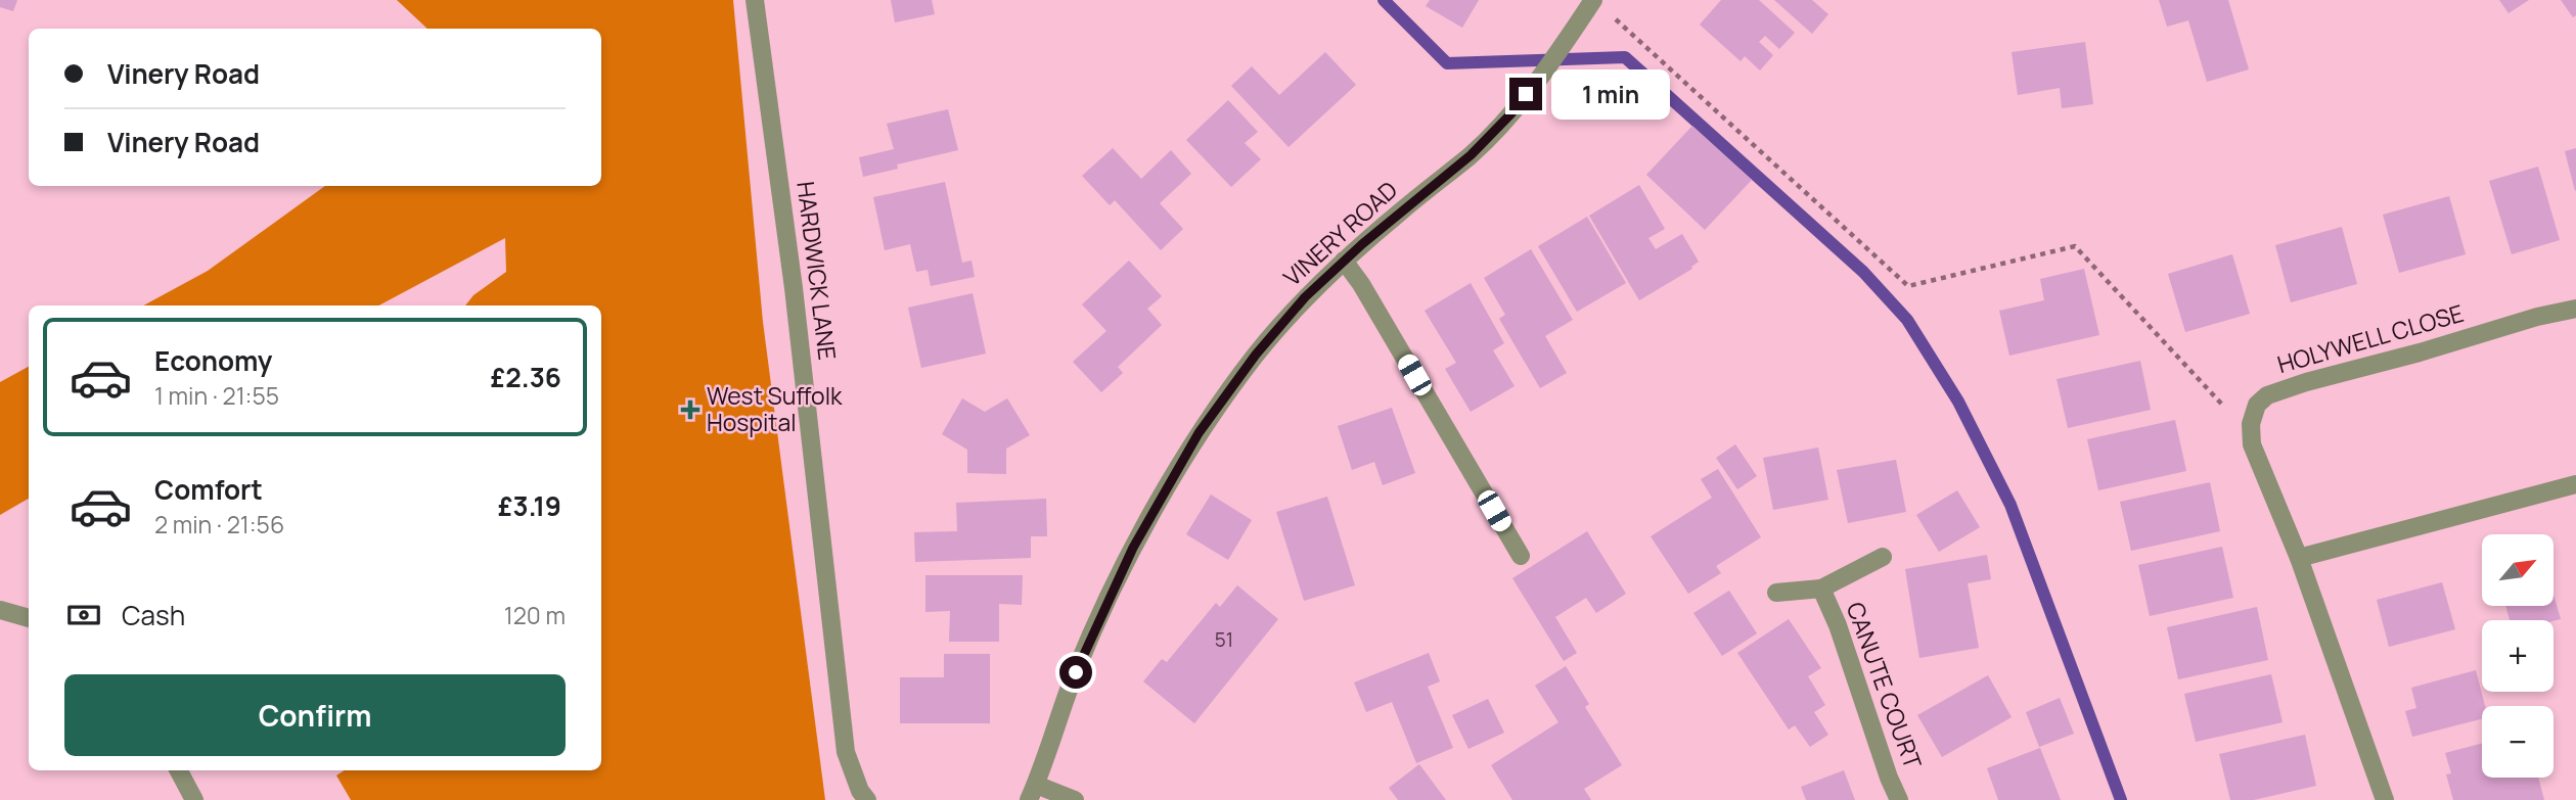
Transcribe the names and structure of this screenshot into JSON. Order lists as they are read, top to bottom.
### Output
{
  "streets": {
    "street": [
      "VINERY ROAD",
      "HARDWICK LANE",
      "HOLYWELL CLOSE",
      "CANUTE COURT"
    ]
  },
  "places": {
    "health": ["West Suffolk Hospital"]
  },
  "house_numbers": ["51"],
  "north": "top right",
  "page": {
    "banner": ["Vinery Road", "Vinery Road"],
    "bubble": "1 min",
    "list": [
      {
        "name": "Economy",
        "note": "1 min · 21:55",
        "value": "£2.36"
      },
      {
        "name": "Comfort",
        "note": "2 min · 21:56",
        "value": "£3.19"
      }
    ],
    "map_buttons": ["+", "−"],
    "pay": ["Cash", "120 m"],
    "buttons": "Confirm"
  }
}
